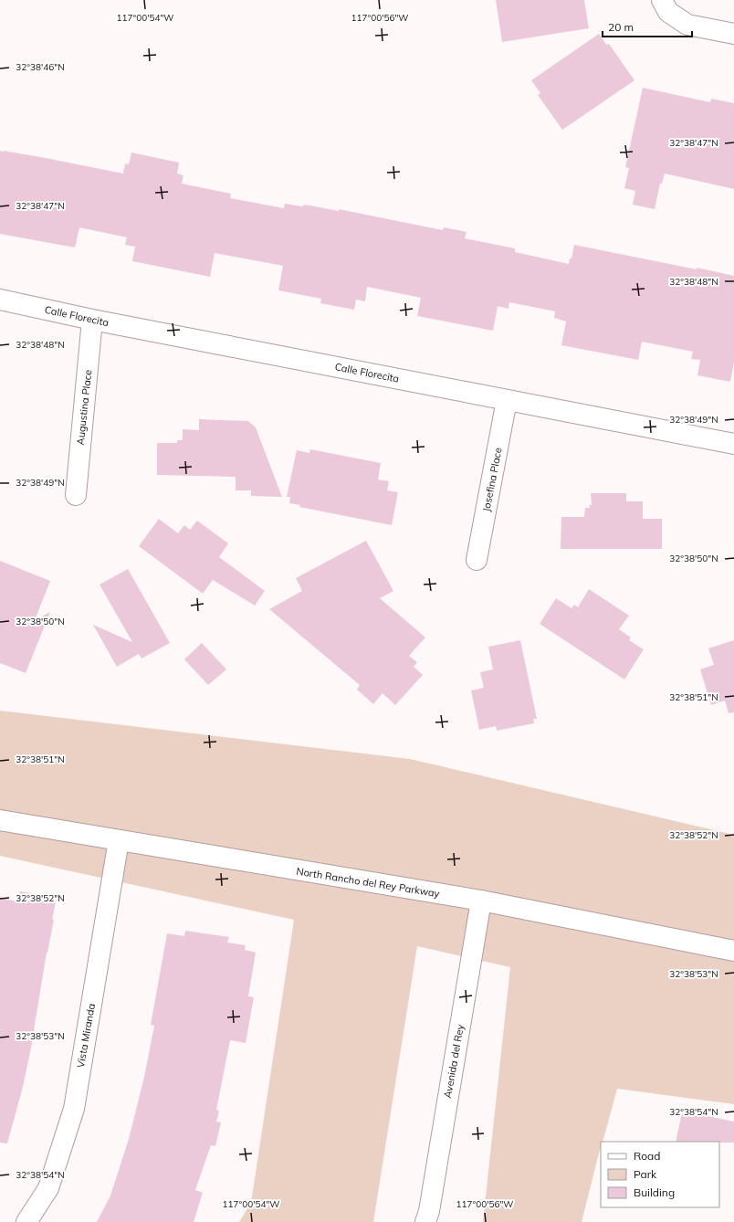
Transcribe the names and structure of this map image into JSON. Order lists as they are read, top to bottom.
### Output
{
  "streets": {
    "street": [
      "Calle Florecita",
      "Augustina Place",
      "Josefina Place",
      "North Rancho del Rey Parkway",
      "Vista Miranda",
      "Avenida del Rey"
    ]
  },
  "crossings": [
    ["Calle Florecita", "Augustina Place"],
    ["Calle Florecita", "Josefina Place"],
    ["North Rancho del Rey Parkway", "Vista Miranda"],
    ["North Rancho del Rey Parkway", "Avenida del Rey"]
  ],
  "legend": ["Road", "Park", "Building"],
  "scale_bar": "20 m",
  "coordinates": [
    "117°00'54\"W",
    "117°00'56\"W",
    "32°38'46\"N",
    "32°38'47\"N",
    "32°38'48\"N",
    "32°38'49\"N",
    "32°38'50\"N",
    "32°38'51\"N",
    "32°38'52\"N",
    "32°38'53\"N",
    "32°38'54\"N"
  ]
}
